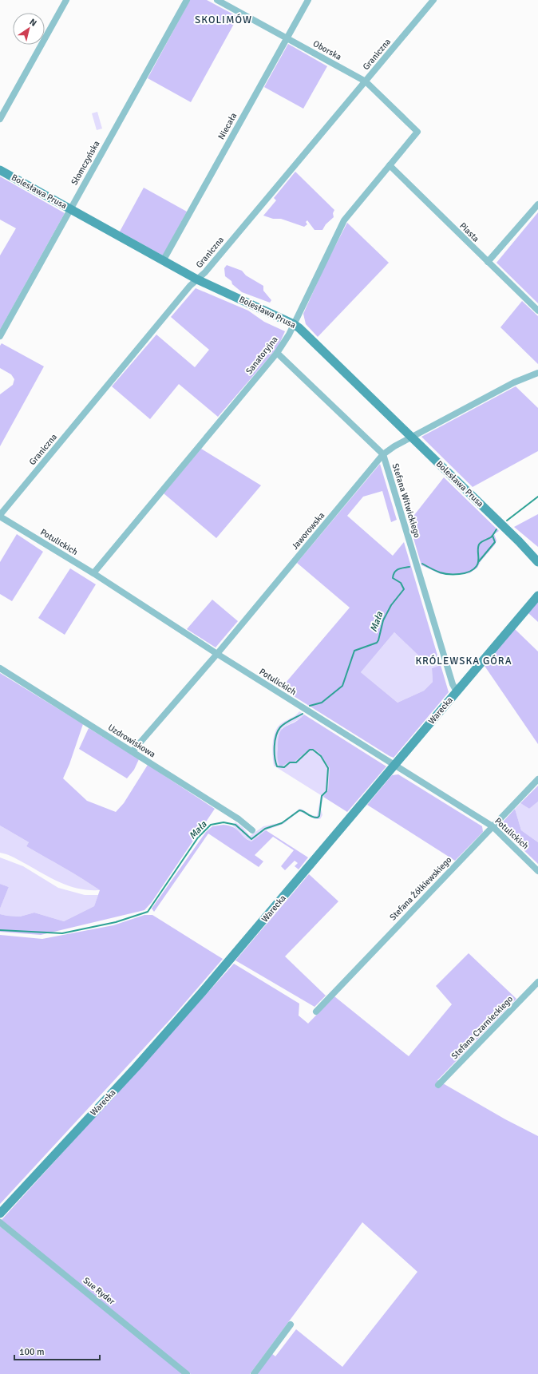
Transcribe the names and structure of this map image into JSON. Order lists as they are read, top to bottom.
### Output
{
  "streets": {
    "street": [
      "Oborska",
      "Graniczna",
      "Niecała",
      "Słomczyńska",
      "Bolesława Prusa",
      "Piasta",
      "Sanatoryjna",
      "Stefana Witwickiego",
      "Jaworowska",
      "Potulickich",
      "Warecka",
      "Uzdrowiskowa",
      "Stefana Żółkiewskiego",
      "Stefana Czarnieckiego",
      "Sue Ryder"
    ]
  },
  "crossings": [
    ["Oborska", "Graniczna"],
    ["Oborska", "Niecała"],
    ["Oborska", "Sanatoryjna"],
    ["Graniczna", "Bolesława Prusa"],
    ["Graniczna", "Potulickich"],
    ["Niecała", "Bolesława Prusa"],
    ["Słomczyńska", "Bolesława Prusa"],
    ["Bolesława Prusa", "Sanatoryjna"],
    ["Bolesława Prusa", "Jaworowska"],
    ["Piasta", "Sanatoryjna"],
    ["Sanatoryjna", "Stefana Witwickiego"],
    ["Sanatoryjna", "Potulickich"],
    ["Stefana Witwickiego", "Jaworowska"],
    ["Stefana Witwickiego", "Warecka"],
    ["Jaworowska", "Potulickich"],
    ["Jaworowska", "Uzdrowiskowa"],
    ["Potulickich", "Warecka"],
    ["Potulickich", "Stefana Żółkiewskiego"]
  ],
  "districts": ["SKOLIMÓW", "KRÓLEWSKA GÓRA"],
  "water": ["Mała"],
  "scale_bar": "100 m",
  "north": "top right"
}
